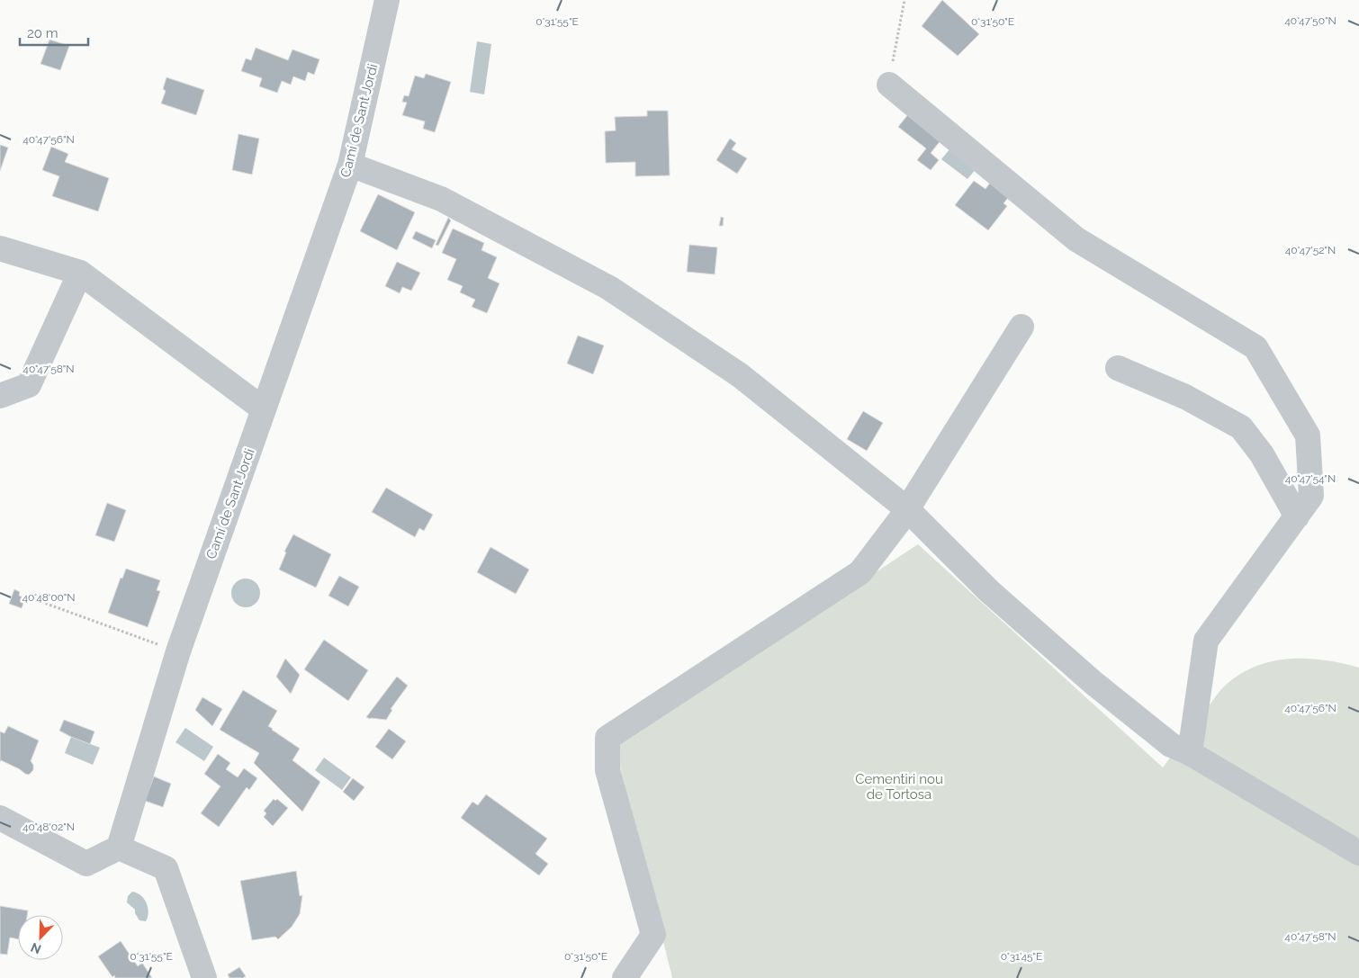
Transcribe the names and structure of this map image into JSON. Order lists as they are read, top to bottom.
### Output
{
  "streets": {
    "street": ["Camí de Sant Jordi"]
  },
  "parks": ["Cementiri nou de Tortosa"],
  "scale_bar": "20 m",
  "north": "bottom left",
  "coordinates": [
    "40°47'50\"N",
    "0°31'55\"E",
    "0°31'50\"E",
    "40°47'56\"N",
    "40°47'52\"N",
    "40°47'58\"N",
    "40°47'54\"N",
    "40°48'00\"N",
    "40°48'02\"N",
    "0°31'45\"E"
  ]
}
